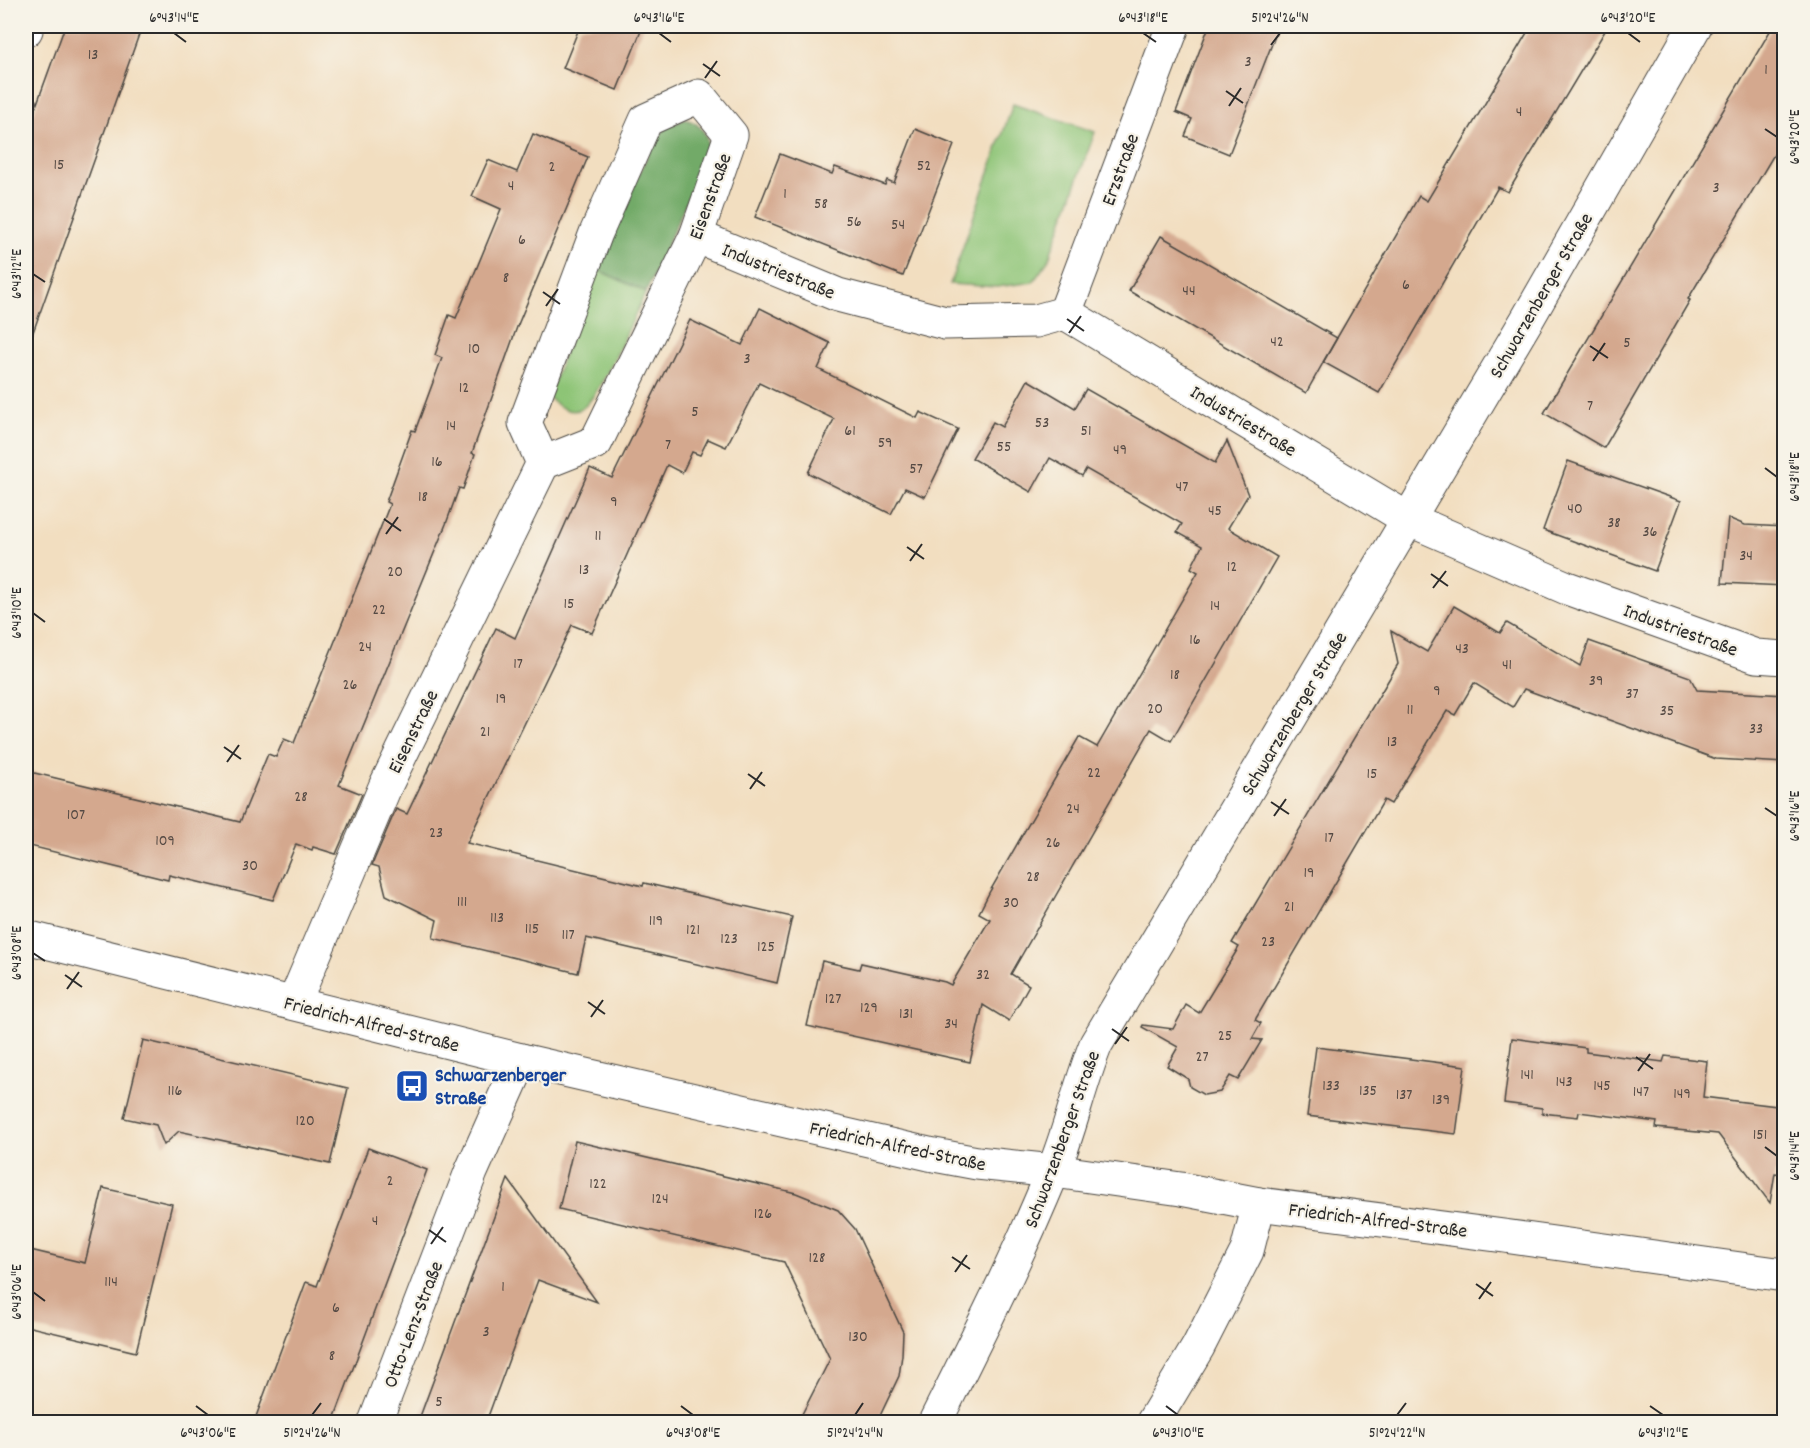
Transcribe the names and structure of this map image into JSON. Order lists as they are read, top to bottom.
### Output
{
  "streets": {
    "street": [
      "Erzstraße",
      "Eisenstraße",
      "Industriestraße",
      "Schwarzenberger Straße",
      "Friedrich-Alfred-Straße",
      "Otto-Lenz-Straße"
    ]
  },
  "crossings": [
    ["Erzstraße", "Industriestraße"],
    ["Eisenstraße", "Industriestraße"],
    ["Eisenstraße", "Friedrich-Alfred-Straße"],
    ["Industriestraße", "Schwarzenberger Straße"],
    ["Schwarzenberger Straße", "Friedrich-Alfred-Straße"],
    ["Friedrich-Alfred-Straße", "Otto-Lenz-Straße"]
  ],
  "places": {
    "bus stop": ["Schwarzenberger Straße"]
  },
  "house_numbers": [
    "13",
    "3",
    "1",
    "4",
    "15",
    "52",
    "2",
    "4",
    "3",
    "1",
    "58",
    "56",
    "54",
    "6",
    "8",
    "6",
    "44",
    "42",
    "5",
    "10",
    "3",
    "12",
    "7",
    "5",
    "53",
    "14",
    "61",
    "51",
    "59",
    "7",
    "55",
    "49",
    "16",
    "57",
    "47",
    "18",
    "9",
    "40",
    "45",
    "38",
    "36",
    "11",
    "34",
    "12",
    "13",
    "20",
    "15",
    "14",
    "22",
    "16",
    "24",
    "43",
    "17",
    "41",
    "18",
    "39",
    "26",
    "9",
    "37",
    "19",
    "20",
    "11",
    "35",
    "33",
    "21",
    "13",
    "22",
    "15",
    "28",
    "24",
    "107",
    "23",
    "17",
    "109",
    "26",
    "30",
    "19",
    "28",
    "111",
    "30",
    "21",
    "113",
    "119",
    "115",
    "121",
    "117",
    "123",
    "23",
    "125",
    "32",
    "127",
    "129",
    "131",
    "34",
    "25",
    "27",
    "141",
    "143",
    "133",
    "145",
    "116",
    "135",
    "147",
    "149",
    "137",
    "139",
    "120",
    "151",
    "2",
    "122",
    "124",
    "126",
    "4",
    "128",
    "114",
    "1",
    "6",
    "3",
    "130",
    "8",
    "5"
  ],
  "coordinates": [
    "6°43'14\"E",
    "6°43'16\"E",
    "6°43'18\"E",
    "51°24'26\"N",
    "6°43'20\"E",
    "6°43'12\"E",
    "6°43'10\"E",
    "6°43'08\"E",
    "6°43'06\"E",
    "51°24'24\"N",
    "51°24'22\"N"
  ]
}
